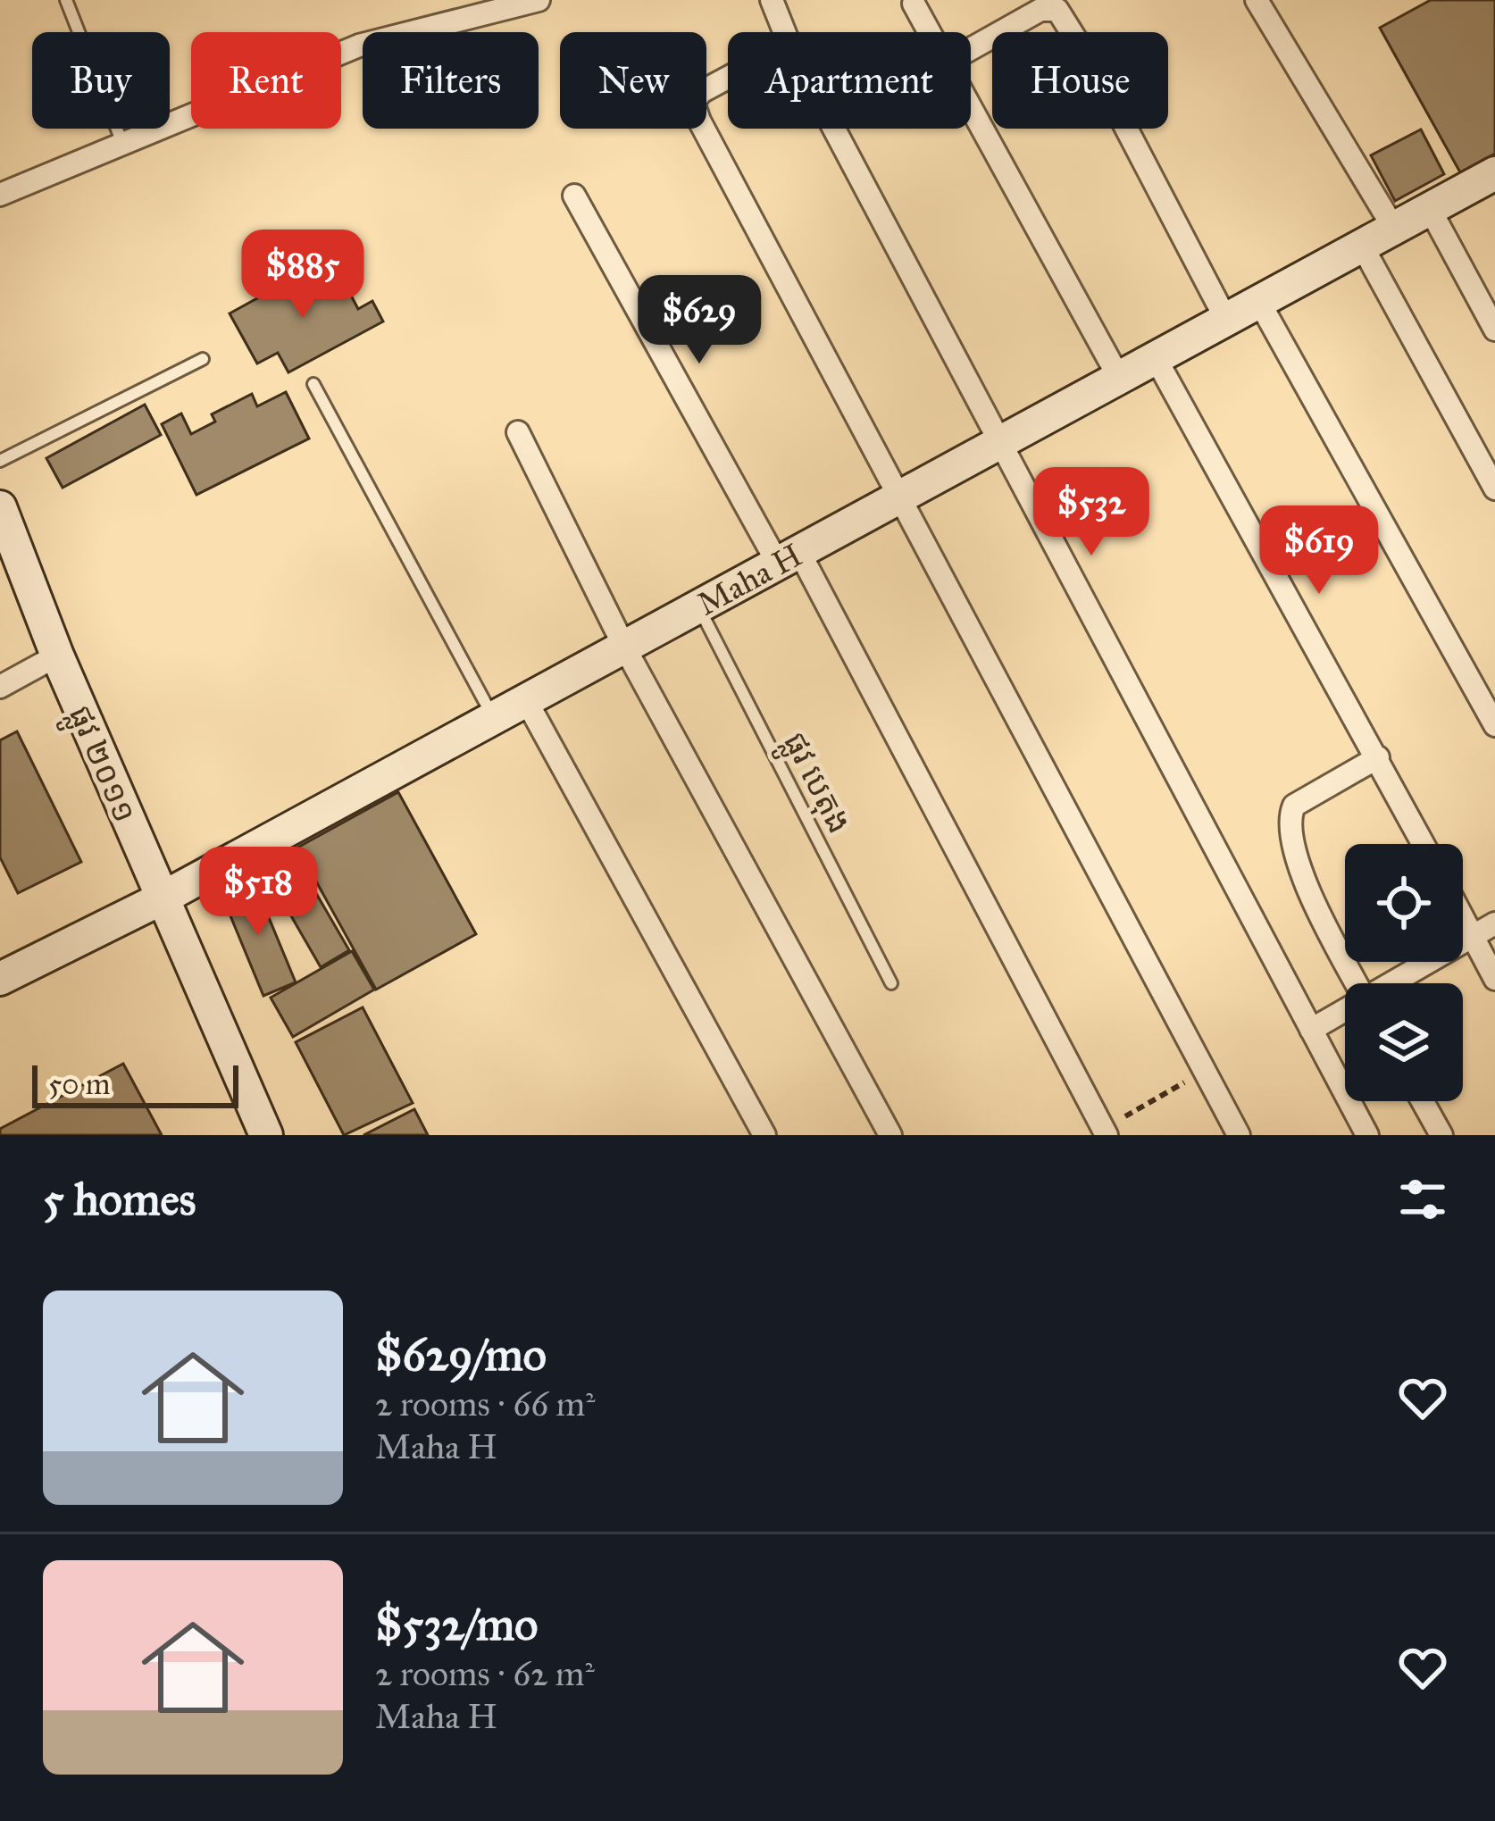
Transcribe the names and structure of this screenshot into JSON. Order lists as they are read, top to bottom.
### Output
{
  "streets": {
    "street": ["Maha H", "ផ្លូវ ២០១១"],
    "lane": ["ផ្លូវ បេតុង"]
  },
  "crossings": [
    ["Maha H", "ផ្លូវ ២០១១"],
    ["Maha H", "ផ្លូវ បេតុង"]
  ],
  "scale_bar": "50 m",
  "page": {
    "chip": [
      "Buy",
      "Rent",
      "Filters",
      "New",
      "Apartment",
      "House"
    ],
    "price": [
      "$885",
      "$629",
      "$532",
      "$619",
      "$518"
    ],
    "scale": "50 m",
    "heading": "5 homes",
    "list": [
      {
        "name": "$629/mo",
        "note": "2 rooms · 66 m² · Maha H"
      },
      {
        "name": "$532/mo",
        "note": "2 rooms · 62 m² · Maha H"
      }
    ]
  }
}
